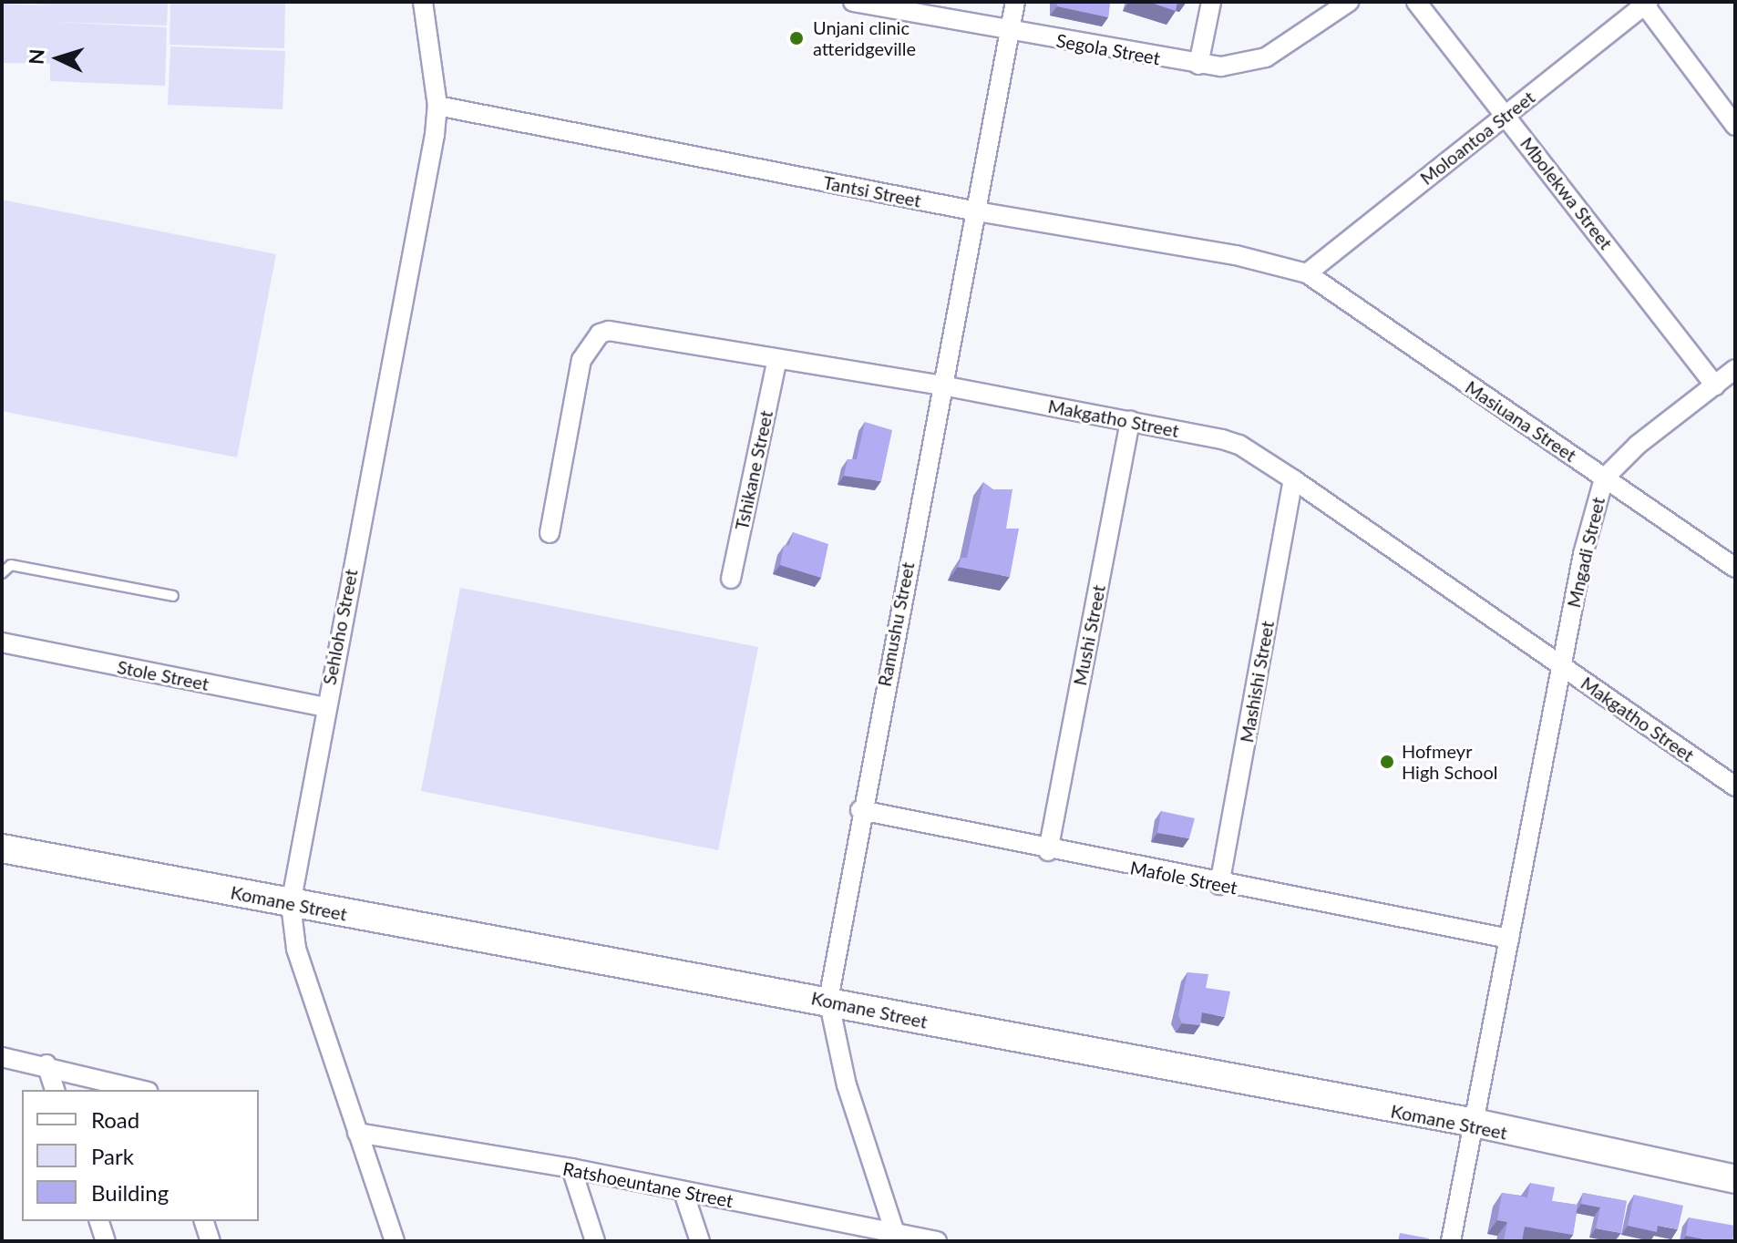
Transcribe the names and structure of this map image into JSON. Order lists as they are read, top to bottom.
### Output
{
  "streets": {
    "street": [
      "Segola Street",
      "Moloantoa Street",
      "Tantsi Street",
      "Mbolekwa Street",
      "Makgatho Street",
      "Masiuana Street",
      "Tshikane Street",
      "Mngadi Street",
      "Ramushu Street",
      "Sehloho Street",
      "Mushi Street",
      "Stole Street",
      "Mashishi Street",
      "Mafole Street",
      "Komane Street",
      "Ratshoeuntane Street"
    ]
  },
  "crossings": [
    ["Segola Street", "Ramushu Street"],
    ["Moloantoa Street", "Tantsi Street"],
    ["Moloantoa Street", "Mbolekwa Street"],
    ["Moloantoa Street", "Masiuana Street"],
    ["Tantsi Street", "Masiuana Street"],
    ["Tantsi Street", "Ramushu Street"],
    ["Tantsi Street", "Sehloho Street"],
    ["Mbolekwa Street", "Mngadi Street"],
    ["Makgatho Street", "Tshikane Street"],
    ["Makgatho Street", "Mngadi Street"],
    ["Makgatho Street", "Ramushu Street"],
    ["Makgatho Street", "Mushi Street"],
    ["Makgatho Street", "Mashishi Street"],
    ["Masiuana Street", "Mngadi Street"],
    ["Mngadi Street", "Mafole Street"],
    ["Mngadi Street", "Komane Street"],
    ["Ramushu Street", "Mafole Street"],
    ["Ramushu Street", "Komane Street"],
    ["Ramushu Street", "Ratshoeuntane Street"],
    ["Sehloho Street", "Stole Street"],
    ["Sehloho Street", "Komane Street"],
    ["Sehloho Street", "Ratshoeuntane Street"],
    ["Mushi Street", "Mafole Street"],
    ["Mashishi Street", "Mafole Street"]
  ],
  "places": ["Unjani clinic atteridgeville", "Hofmeyr High School"],
  "legend": ["Road", "Park", "Building"],
  "north": "left"
}
